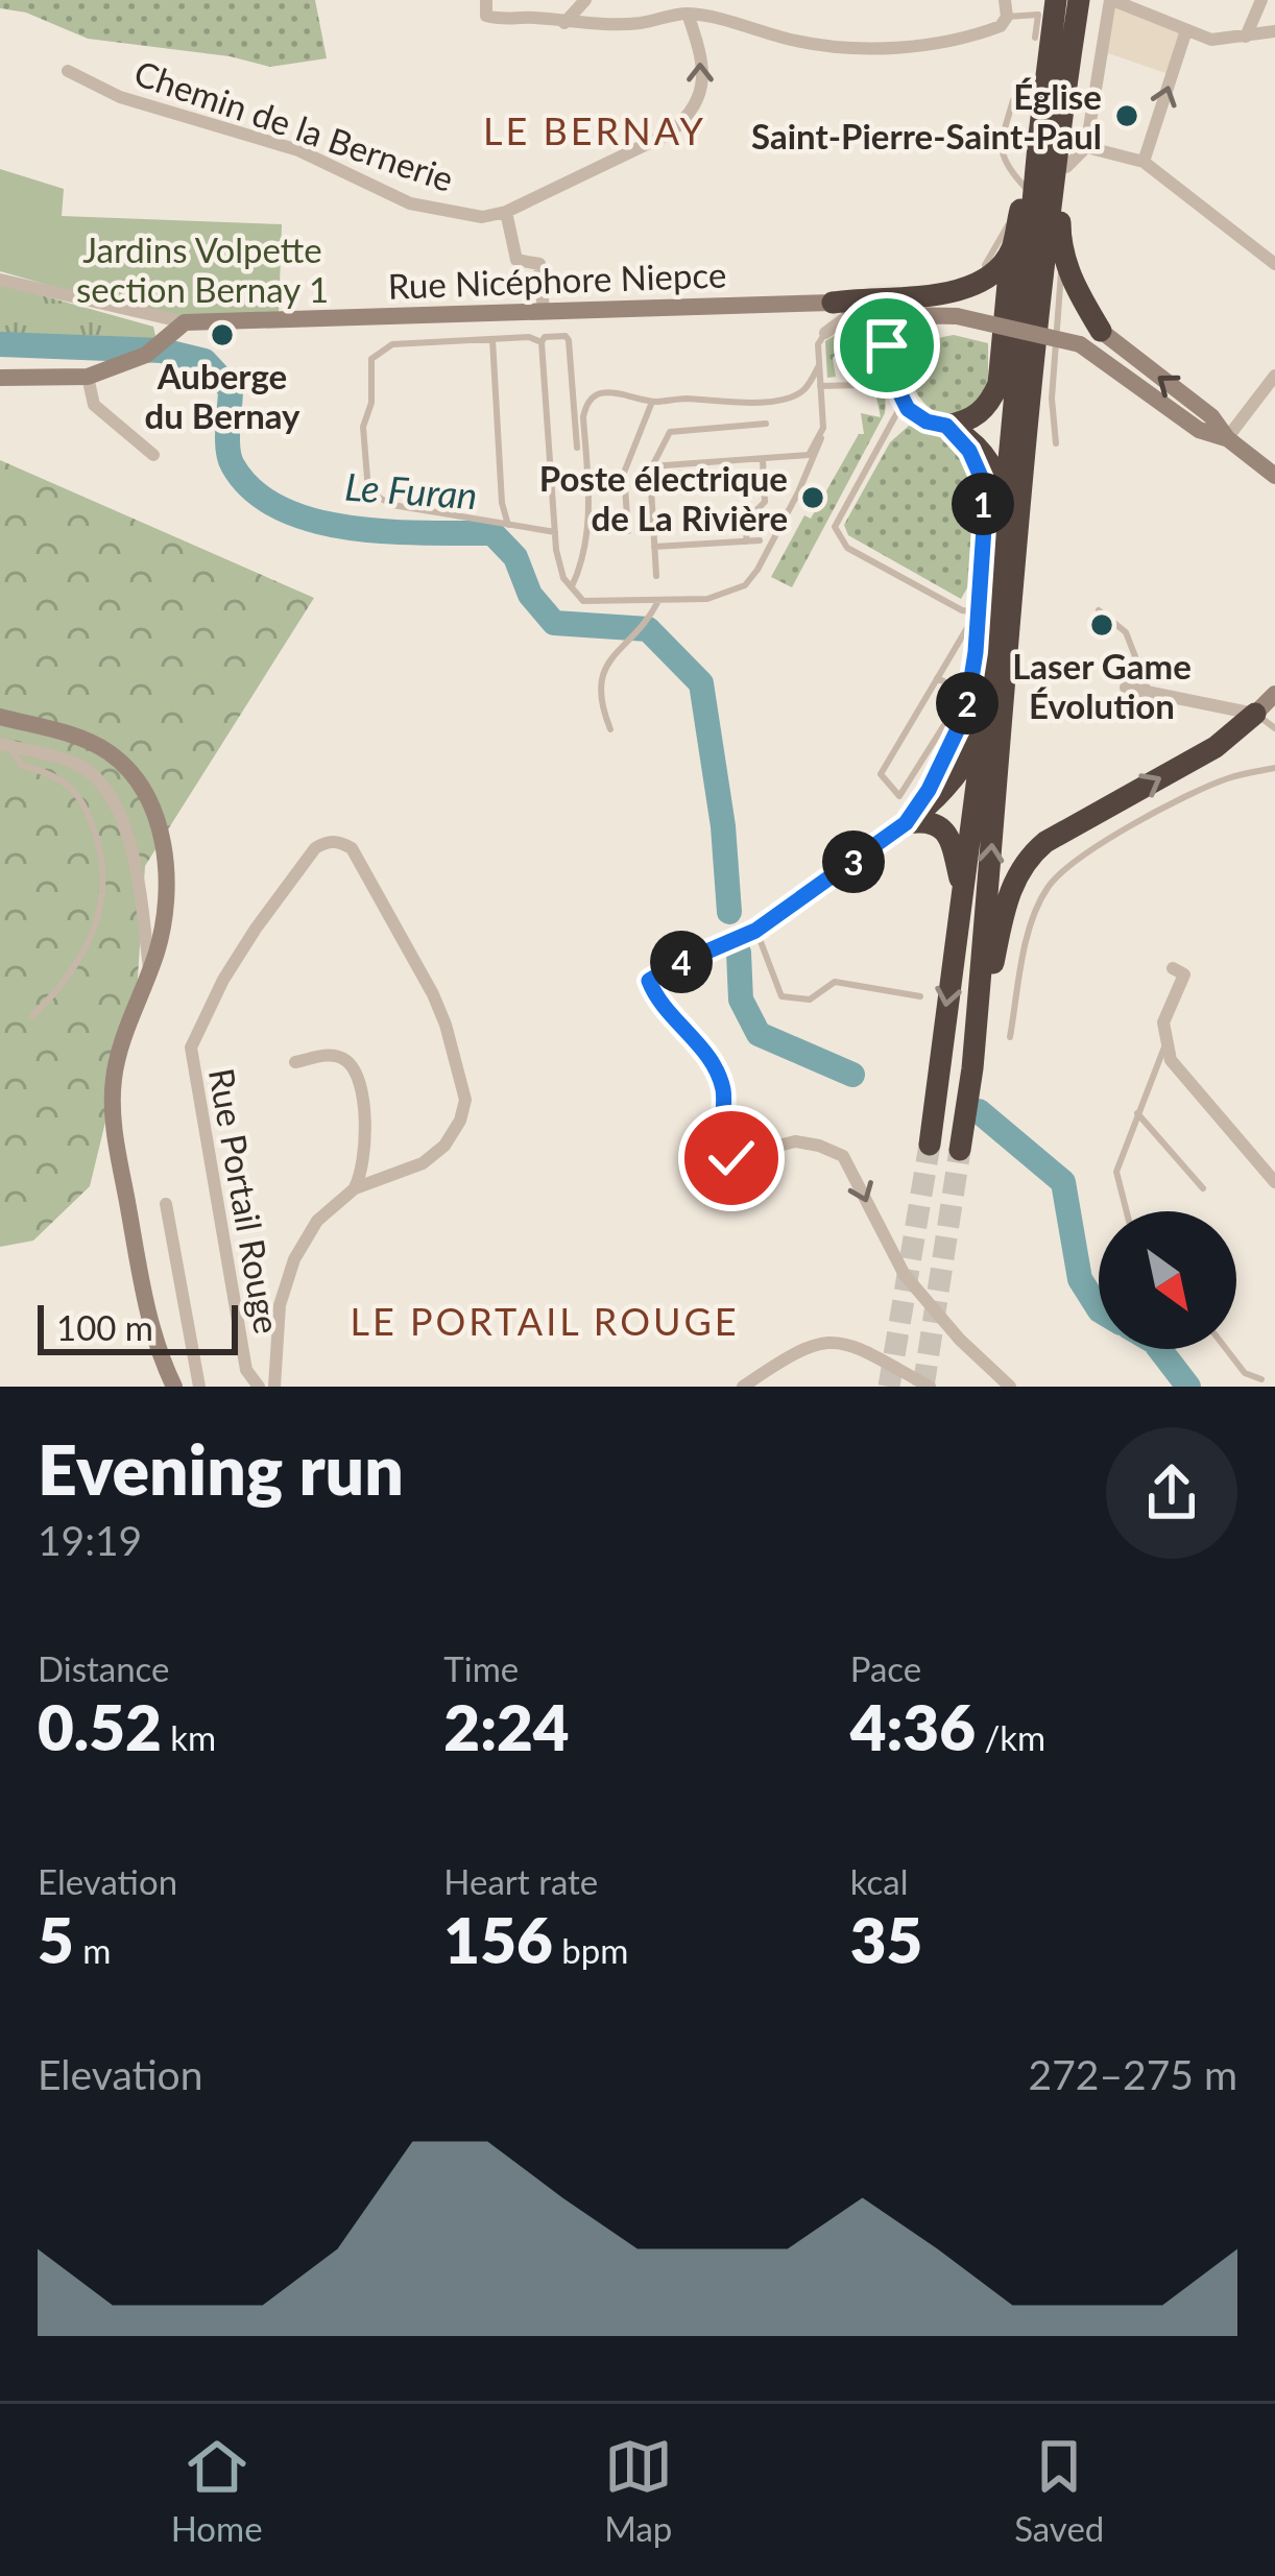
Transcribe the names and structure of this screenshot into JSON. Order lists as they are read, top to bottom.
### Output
{
  "streets": {
    "street": ["Chemin de la Bernerie", "Rue Nicéphore Niepce", "Rue Portail Rouge"]
  },
  "districts": ["LE BERNAY", "LE PORTAIL ROUGE"],
  "water": ["Le Furan"],
  "parks": ["Jardins Volpette section Bernay 1"],
  "places": [
    "Église Saint-Pierre-Saint-Paul",
    "Auberge du Bernay",
    "Poste électrique de La Rivière",
    "Laser Game Évolution"
  ],
  "scale_bar": "100 m",
  "north": "bottom right",
  "page": {
    "pins": [
      "1",
      "2",
      "3",
      "4"
    ],
    "scale": "100 m",
    "heading": ["Evening run", "19:19"],
    "stats": [
      ["Distance", "0.52 km"],
      ["Time", "2:24"],
      ["Pace", "4:36 /km"],
      ["Elevation", "5 m"],
      ["Heart rate", "156 bpm"],
      ["kcal", "35"]
    ],
    "chart": ["Elevation", "272–275 m"],
    "tabs": ["Home", "Map", "Saved"]
  }
}
